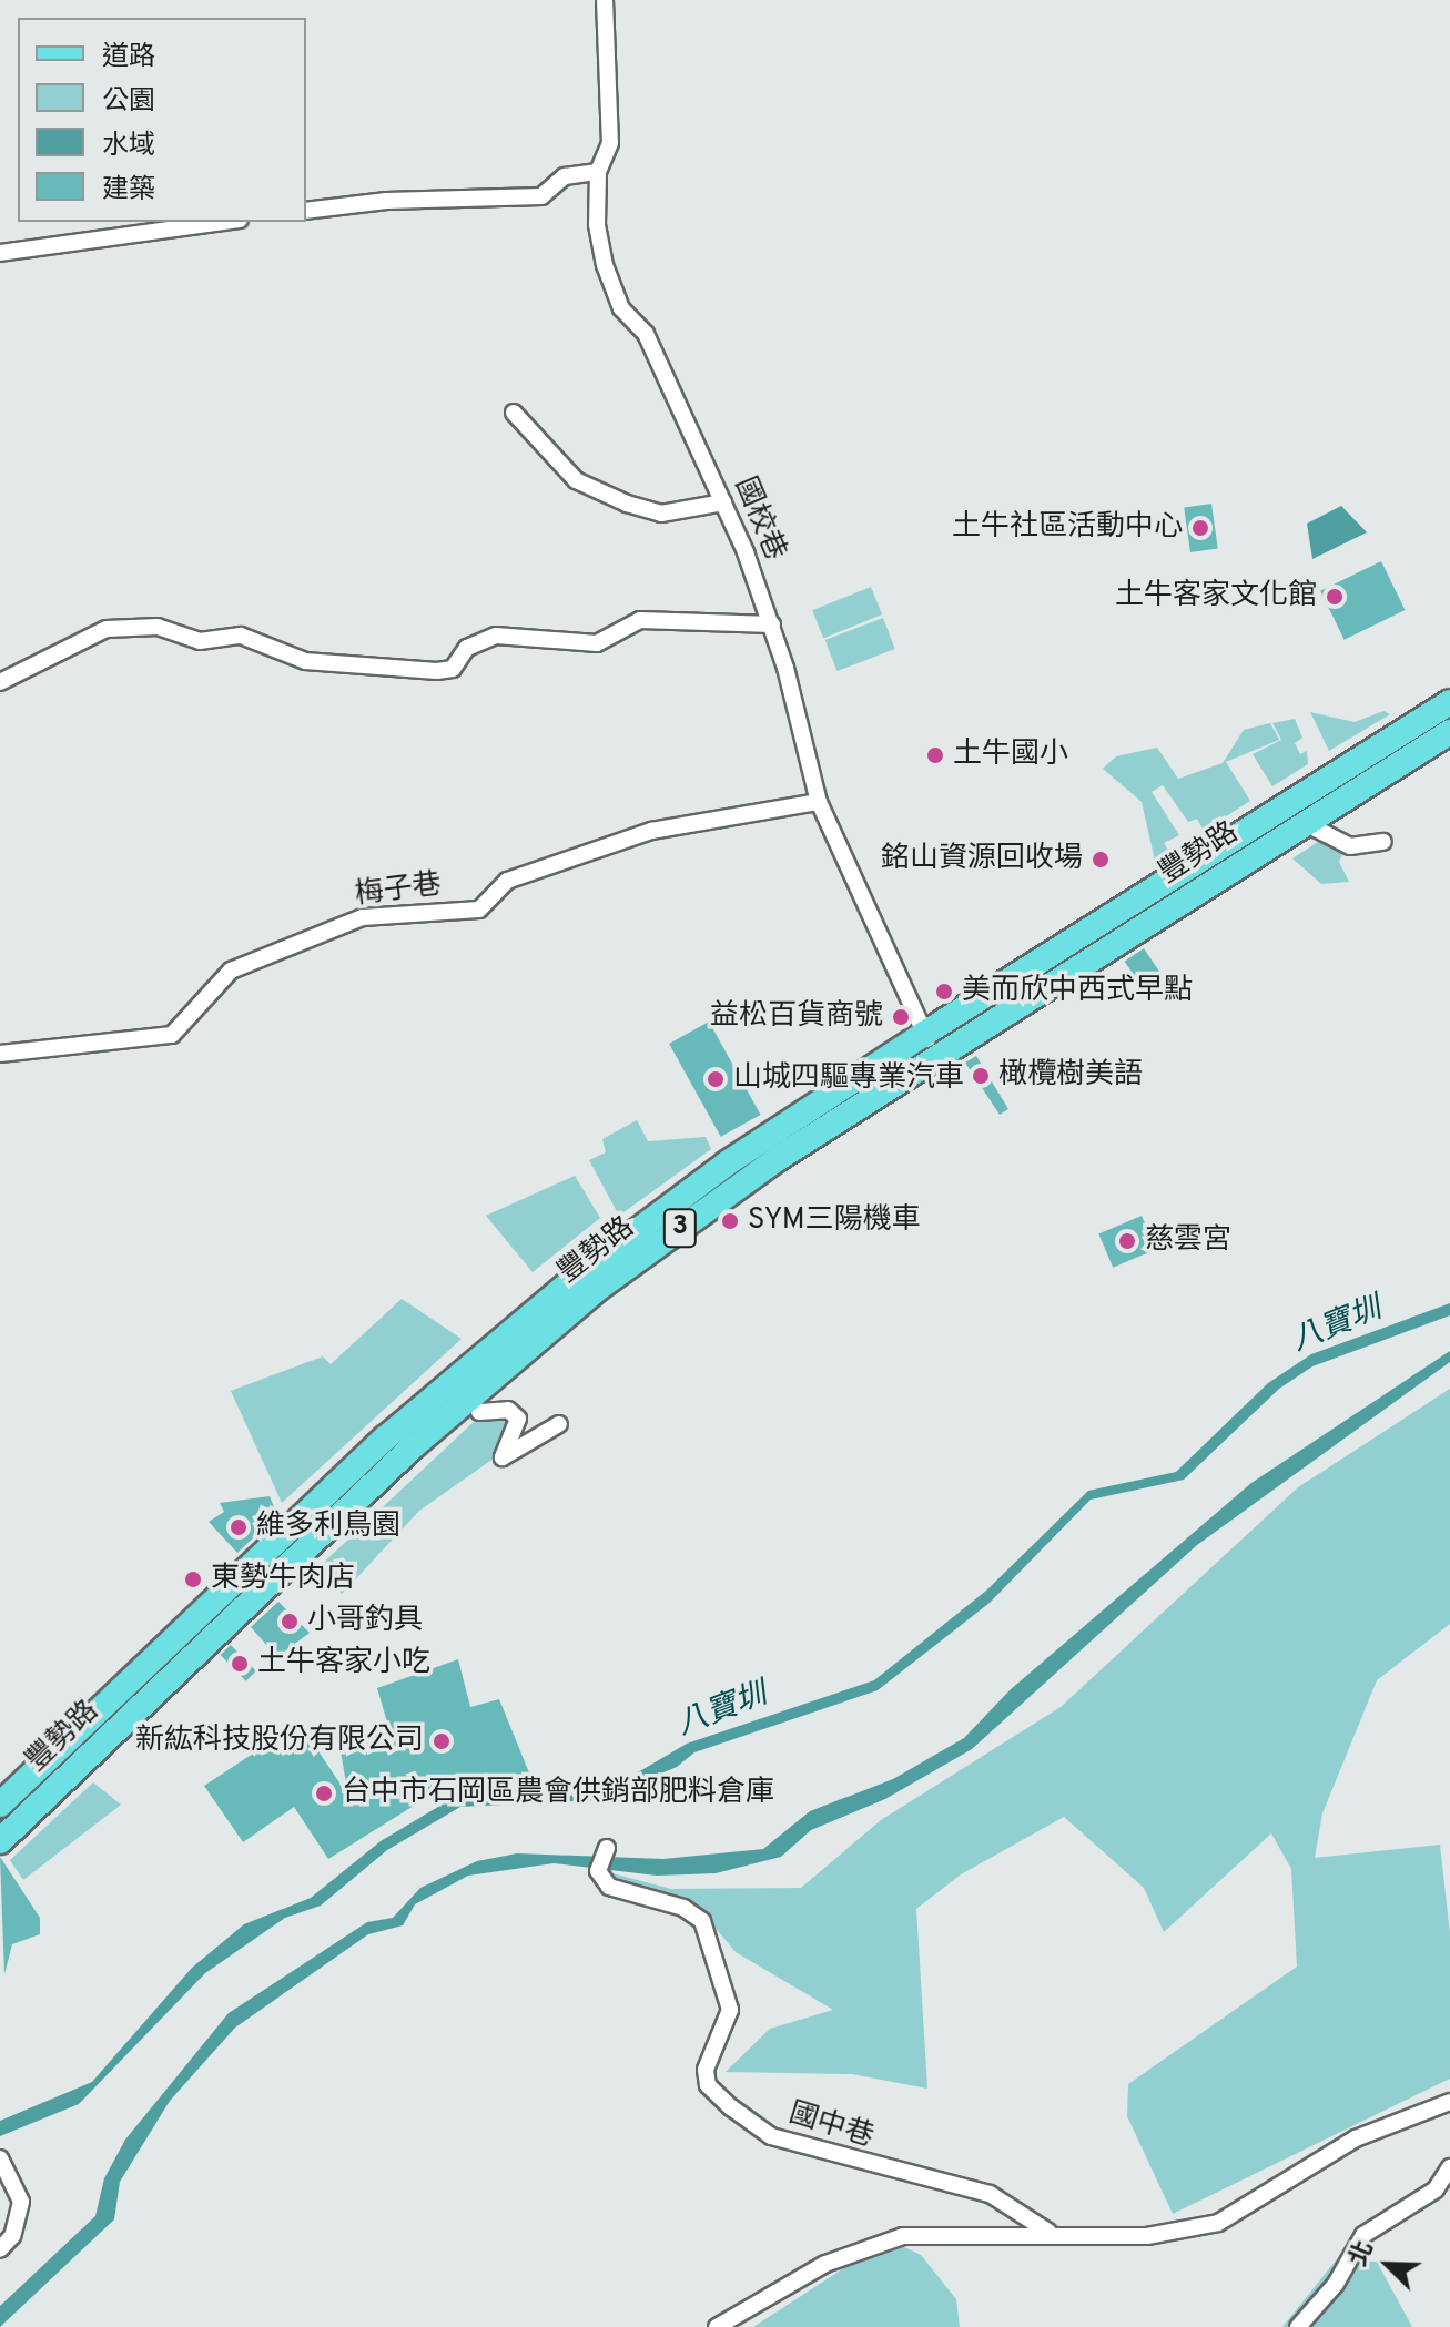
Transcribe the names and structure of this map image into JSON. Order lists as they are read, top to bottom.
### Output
{
  "streets": {
    "main road": ["豐勢路", "3"],
    "street": ["國校巷", "梅子巷", "國中巷"]
  },
  "crossings": [
    ["國校巷", "豐勢路"],
    ["國校巷", "梅子巷"]
  ],
  "water": ["八寶圳"],
  "places": [
    "土牛社區活動中心",
    "土牛客家文化館",
    "土牛國小",
    "銘山資源回收場",
    "美而欣中西式早點",
    "益松百貨商號",
    "橄欖樹美語",
    "山城四驅專業汽車",
    "SYM三陽機車",
    "慈雲宮",
    "維多利鳥園",
    "東勢牛肉店",
    "小哥釣具",
    "土牛客家小吃",
    "新紘科技股份有限公司",
    "台中市石岡區農會供銷部肥料倉庫"
  ],
  "legend": [
    "道路",
    "公園",
    "水域",
    "建築"
  ],
  "north": "top left"
}
